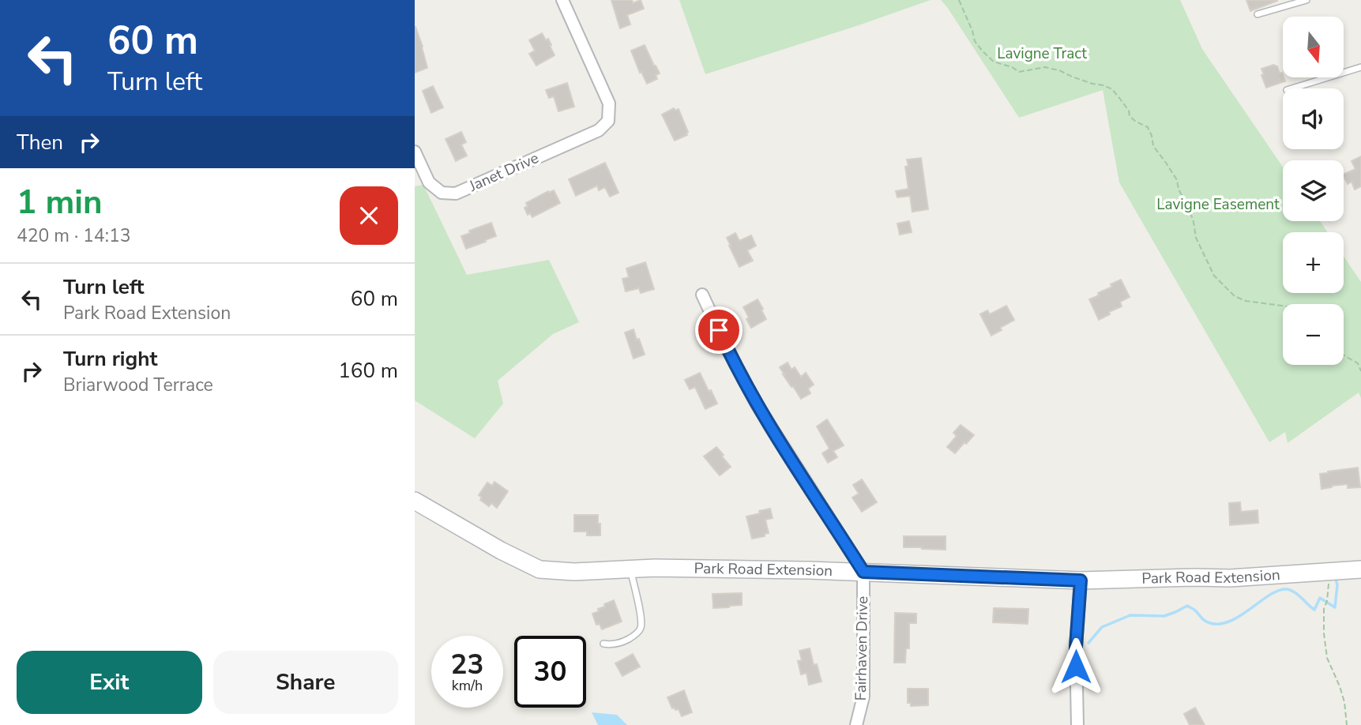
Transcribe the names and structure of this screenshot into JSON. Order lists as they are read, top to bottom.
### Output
{
  "streets": {
    "street": ["Janet Drive", "Park Road Extension", "Fairhaven Drive"]
  },
  "crossings": [
    ["Park Road Extension", "Fairhaven Drive"]
  ],
  "parks": ["Lavigne Tract", "Lavigne Easement"],
  "north": "bottom",
  "page": {
    "turn": ["60 m", "Turn left"],
    "map_buttons": ["+", "−"],
    "then": "Then",
    "heading": ["1 min", "420 m · 14:13"],
    "list": [
      {
        "name": "Turn left",
        "note": "Park Road Extension",
        "value": "60 m"
      },
      {
        "name": "Turn right",
        "note": "Briarwood Terrace",
        "value": "160 m"
      }
    ],
    "speed": "23 km/h",
    "limit": "30",
    "buttons": ["Exit", "Share"]
  }
}
